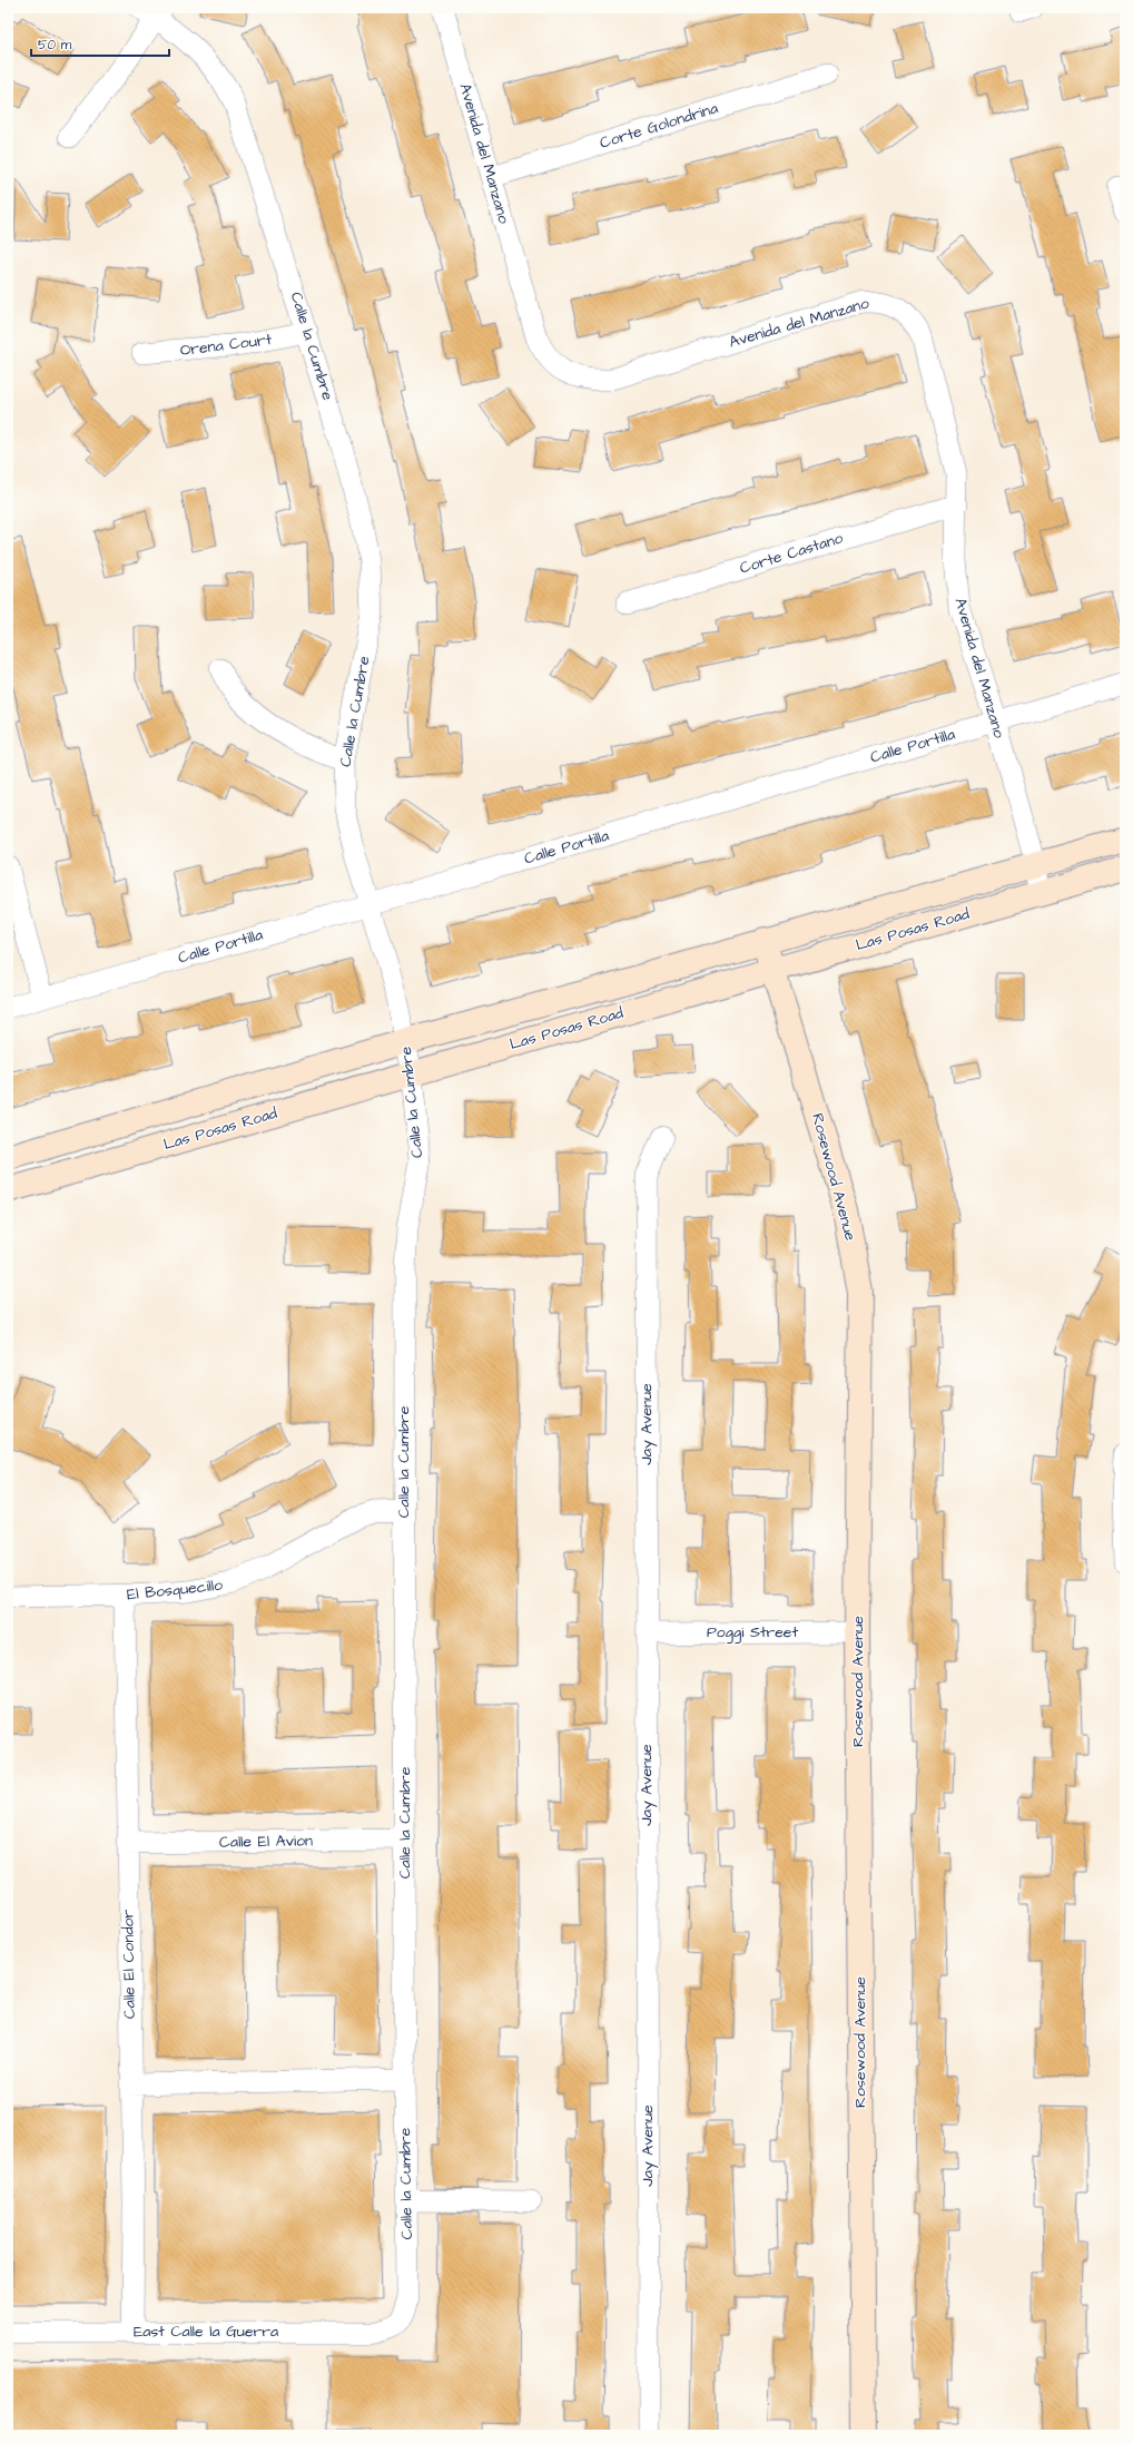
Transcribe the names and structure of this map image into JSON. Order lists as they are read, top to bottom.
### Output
{
  "streets": {
    "main road": ["Las Posas Road", "Rosewood Avenue"],
    "street": [
      "Corte Golondrina",
      "Avenida del Manzano",
      "Orena Court",
      "Calle la Cumbre",
      "Corte Castano",
      "Calle Portilla",
      "Jay Avenue",
      "El Bosquecillo",
      "Poggi Street",
      "Calle El Avion",
      "Calle El Condor",
      "East Calle la Guerra"
    ]
  },
  "crossings": [
    ["Corte Golondrina", "Avenida del Manzano"],
    ["Avenida del Manzano", "Corte Castano"],
    ["Avenida del Manzano", "Calle Portilla"],
    ["Avenida del Manzano", "Las Posas Road"],
    ["Orena Court", "Calle la Cumbre"],
    ["Calle la Cumbre", "Calle Portilla"],
    ["Calle la Cumbre", "Las Posas Road"],
    ["Calle la Cumbre", "El Bosquecillo"],
    ["Calle la Cumbre", "Calle El Avion"],
    ["Calle la Cumbre", "East Calle la Guerra"],
    ["Las Posas Road", "Rosewood Avenue"],
    ["Rosewood Avenue", "Poggi Street"],
    ["Jay Avenue", "Poggi Street"],
    ["El Bosquecillo", "Calle El Condor"],
    ["Calle El Avion", "Calle El Condor"],
    ["Calle El Condor", "East Calle la Guerra"]
  ],
  "scale_bar": "50 m"
}
